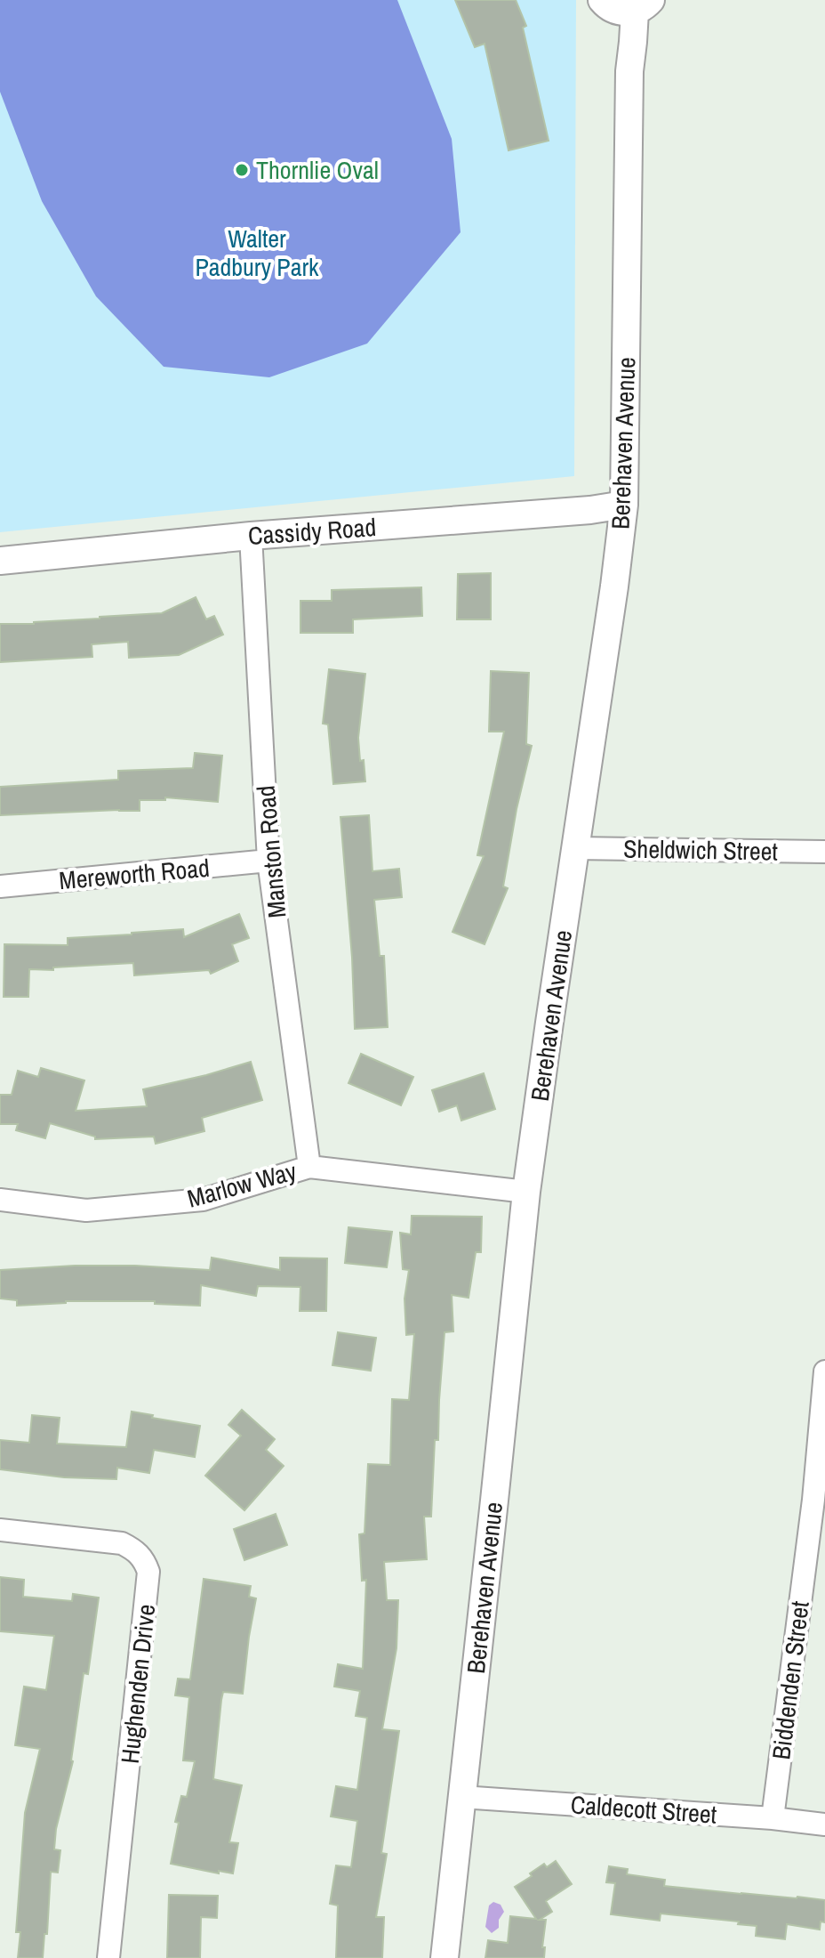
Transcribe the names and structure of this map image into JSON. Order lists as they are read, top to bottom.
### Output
{
  "streets": {
    "street": [
      "Berehaven Avenue",
      "Cassidy Road",
      "Sheldwich Street",
      "Manston Road",
      "Mereworth Road",
      "Marlow Way",
      "Biddenden Street",
      "Hughenden Drive",
      "Caldecott Street"
    ]
  },
  "crossings": [
    ["Berehaven Avenue", "Cassidy Road"],
    ["Berehaven Avenue", "Sheldwich Street"],
    ["Berehaven Avenue", "Marlow Way"],
    ["Berehaven Avenue", "Caldecott Street"],
    ["Cassidy Road", "Manston Road"],
    ["Manston Road", "Mereworth Road"],
    ["Manston Road", "Marlow Way"],
    ["Biddenden Street", "Caldecott Street"]
  ],
  "parks": ["Walter Padbury Park"],
  "places": ["Thornlie Oval"]
}
